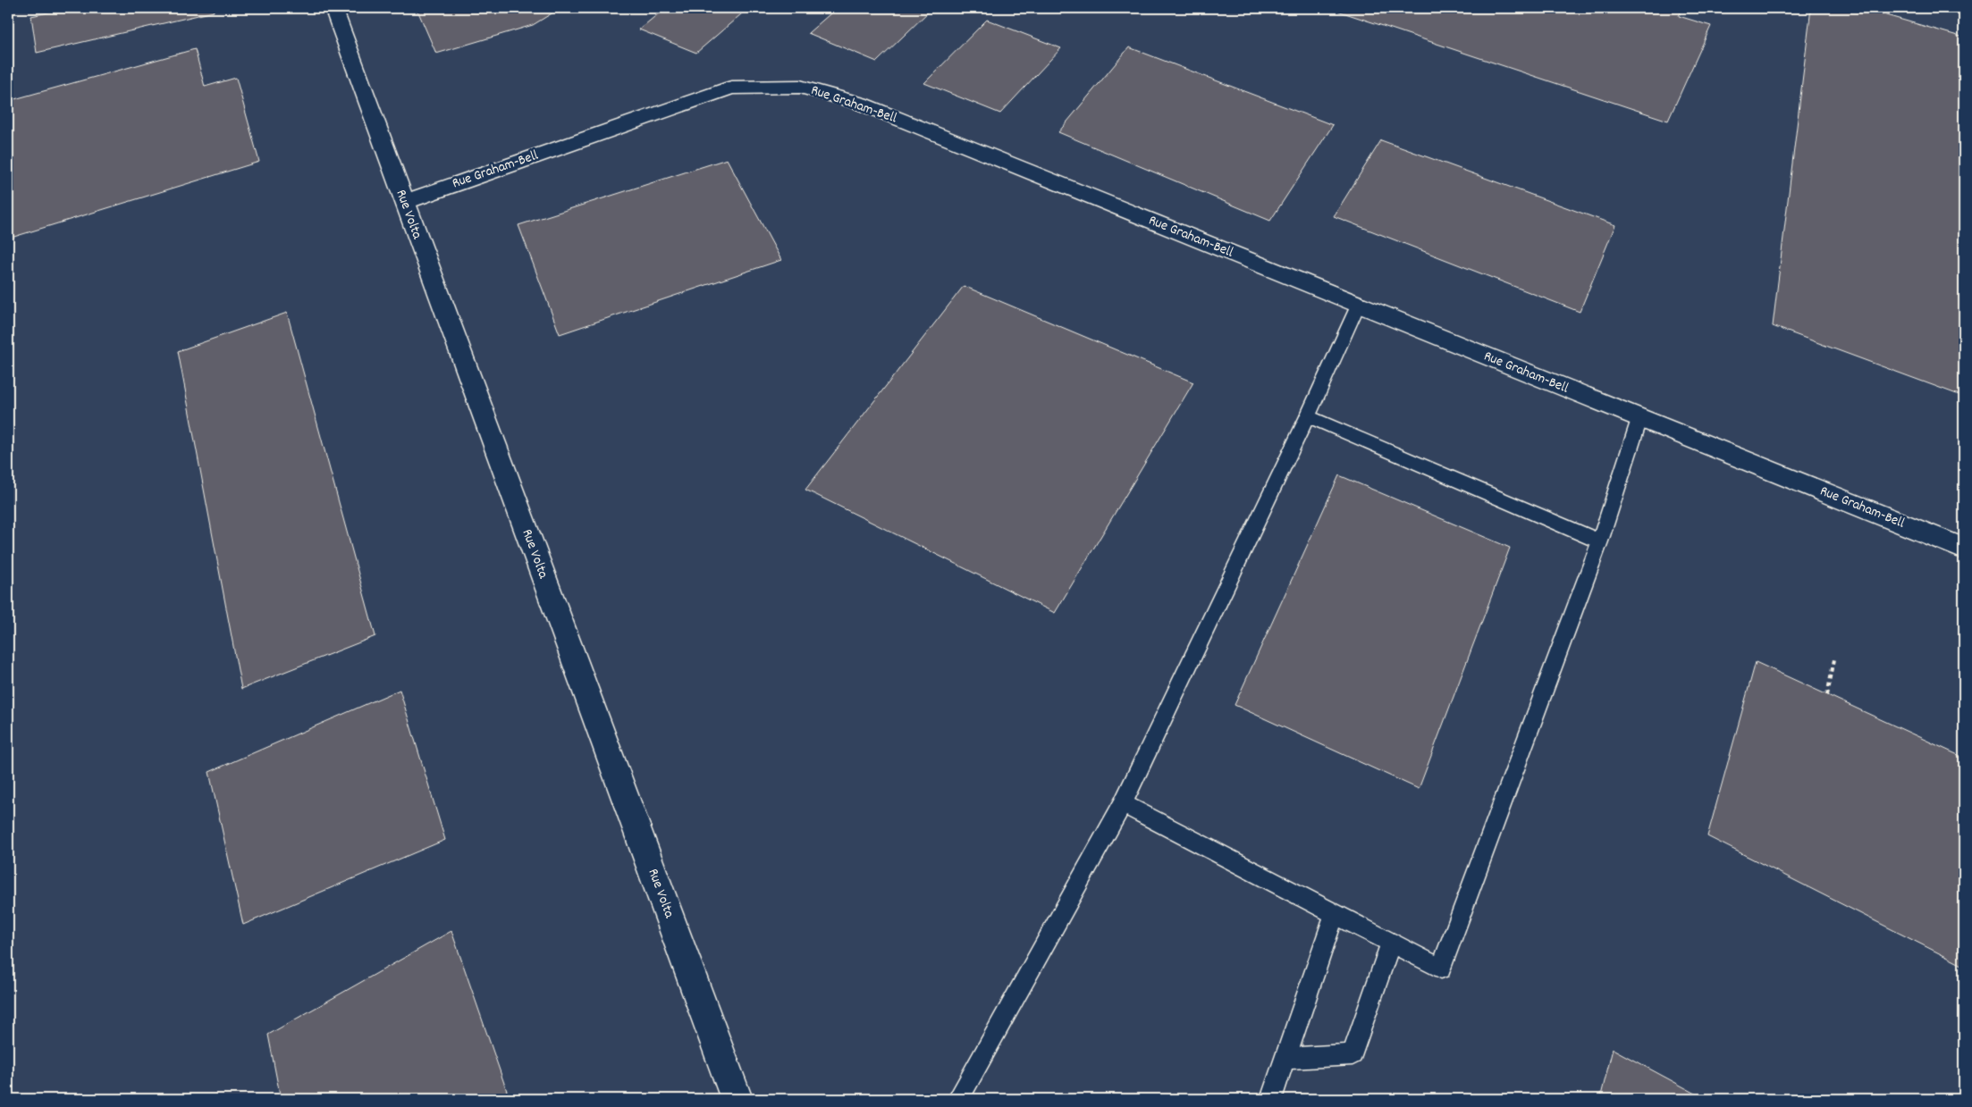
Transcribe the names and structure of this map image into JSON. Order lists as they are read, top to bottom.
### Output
{
  "streets": {
    "street": ["Rue Graham-Bell", "Rue Volta"]
  },
  "crossings": [
    ["Rue Graham-Bell", "Rue Volta"]
  ]
}
